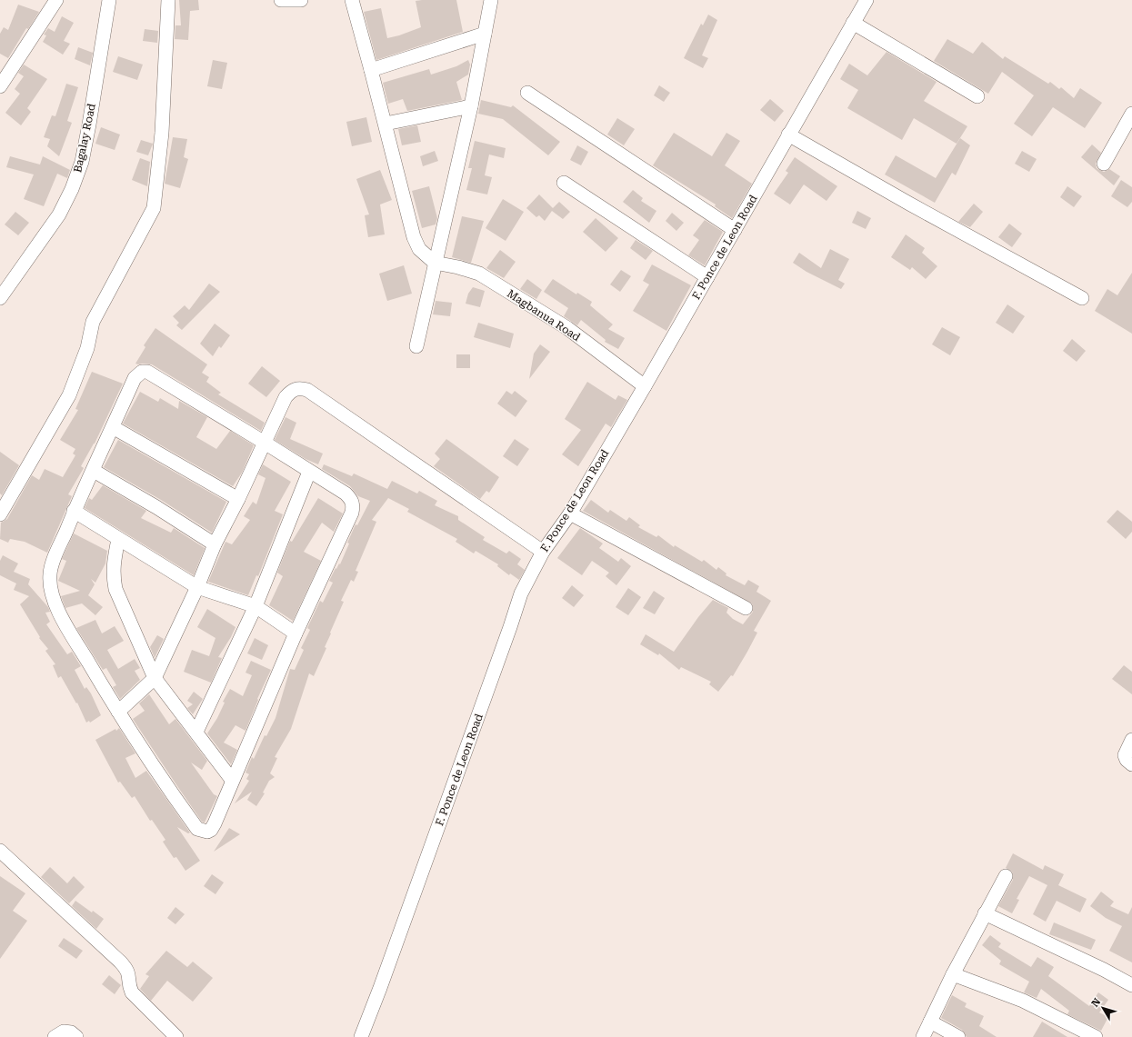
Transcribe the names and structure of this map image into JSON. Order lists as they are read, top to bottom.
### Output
{
  "streets": {
    "street": ["Bagalay Road", "F. Ponce de Leon Road", "Magbanua Road"]
  },
  "crossings": [
    ["F. Ponce de Leon Road", "Magbanua Road"]
  ],
  "north": "top left"
}
